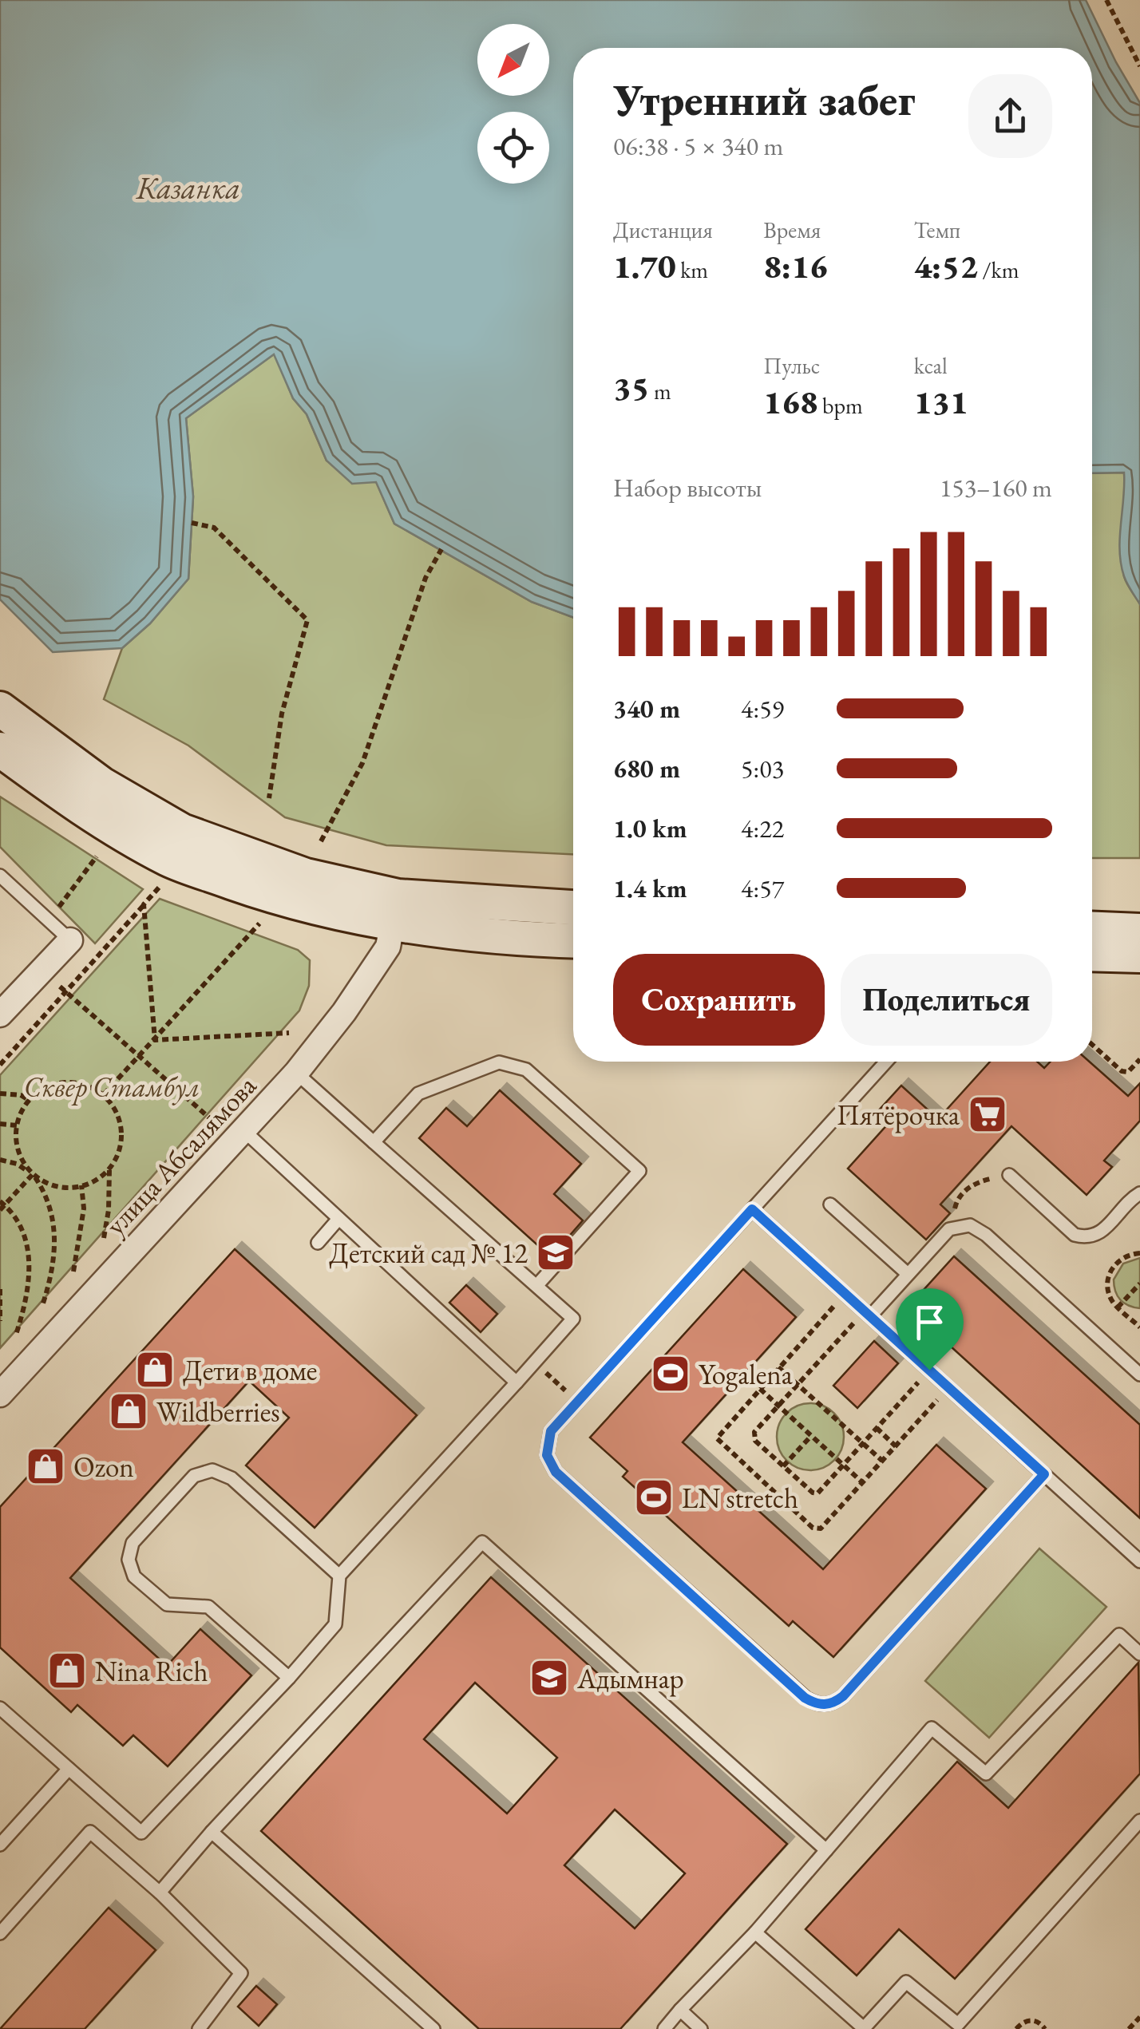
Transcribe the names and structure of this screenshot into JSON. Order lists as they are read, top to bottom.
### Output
{
  "streets": {
    "street": ["улица Абсалямова"]
  },
  "water": ["Казанка"],
  "parks": ["Сквер Стамбул"],
  "places": {
    "supermarket": ["Пятёрочка"],
    "school or university": ["Детский сад № 12", "Адымнар"],
    "shop": [
      "Дети в доме",
      "Wildberries",
      "Ozon",
      "Nina Rich"
    ],
    "sports": ["Yogalena", "LN stretch"]
  },
  "north": "bottom left",
  "page": {
    "heading": ["Утренний забег", "06:38 · 5 × 340 m"],
    "stats": [
      ["Дистанция", "1.70 km"],
      ["Время", "8:16"],
      ["Темп", "4:52 /km"],
      ["35 m"],
      ["Пульс", "168 bpm"],
      ["kcal", "131"]
    ],
    "chart": ["Набор высоты", "153–160 m"],
    "list": [
      {
        "name": "340 m",
        "note": "4:59"
      },
      {
        "name": "680 m",
        "note": "5:03"
      },
      {
        "name": "1.0 km",
        "note": "4:22"
      },
      {
        "name": "1.4 km",
        "note": "4:57"
      }
    ],
    "buttons": ["Сохранить", "Поделиться"]
  }
}
